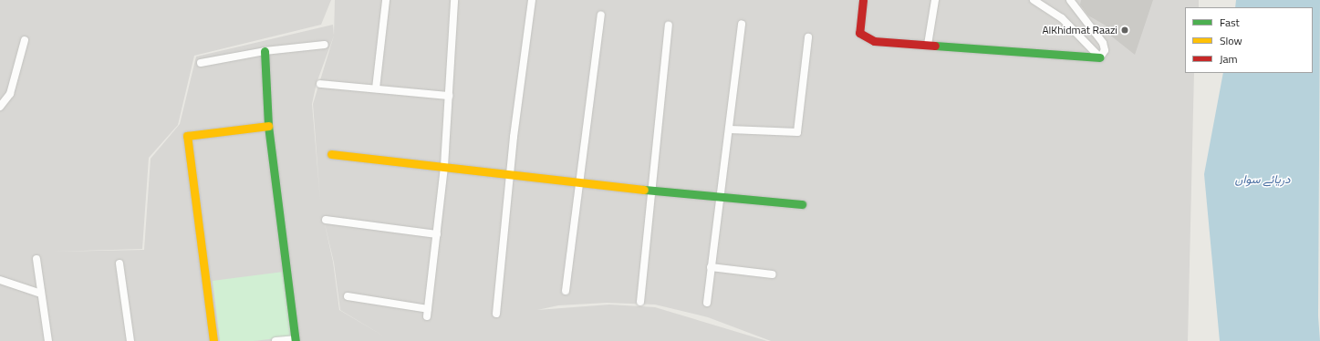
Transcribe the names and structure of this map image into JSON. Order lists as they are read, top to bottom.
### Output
{
  "water": ["دریائے سواں"],
  "places": ["AlKhidmat Raazi"],
  "legend": ["Fast", "Slow", "Jam"]
}
